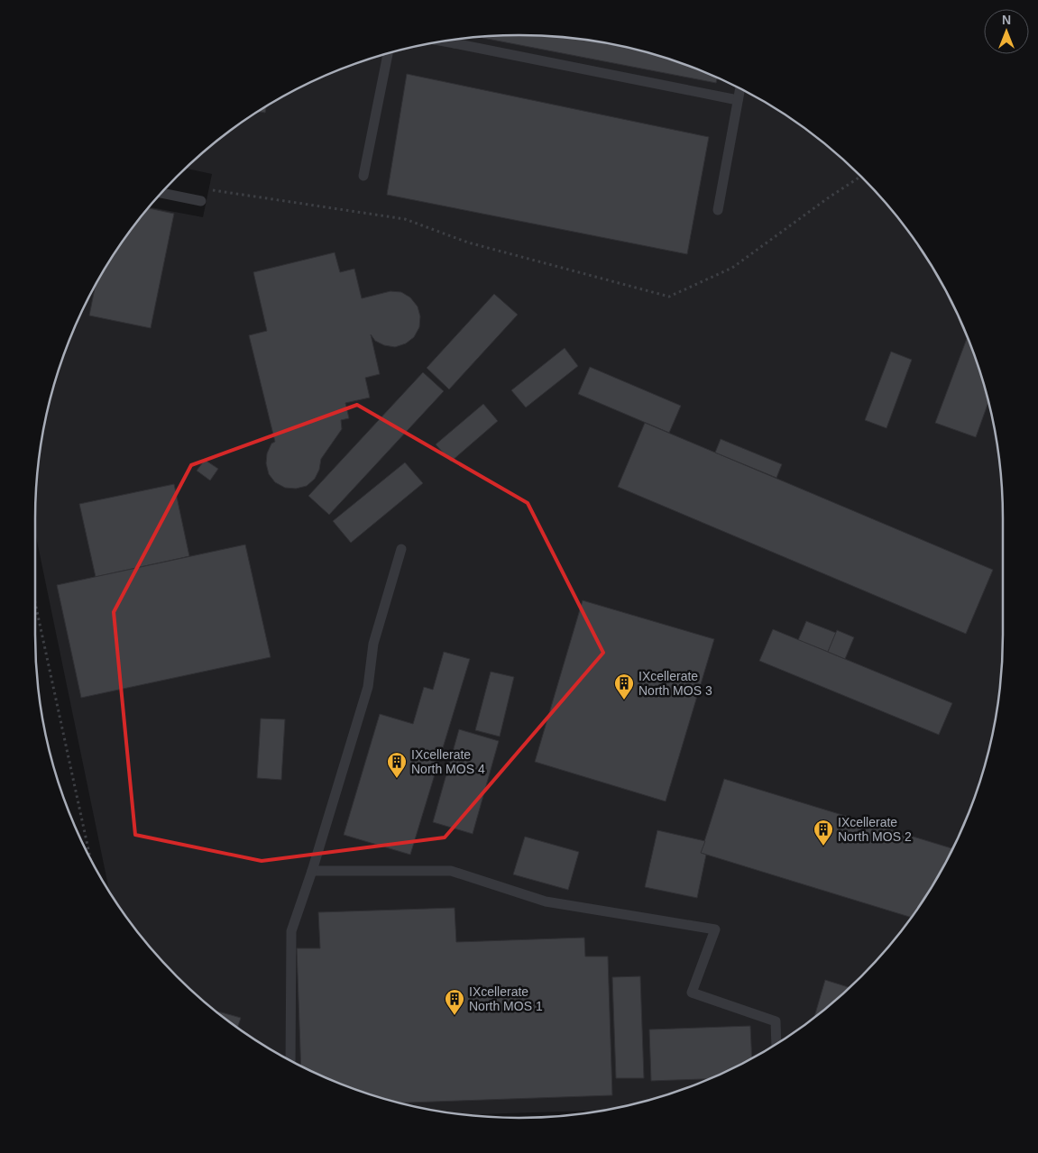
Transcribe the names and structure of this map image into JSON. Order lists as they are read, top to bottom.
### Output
{
  "places": {
    "building": [
      "IXcellerate North MOS 3",
      "IXcellerate North MOS 4",
      "IXcellerate North MOS 2",
      "IXcellerate North MOS 1"
    ]
  },
  "north": "top"
}
